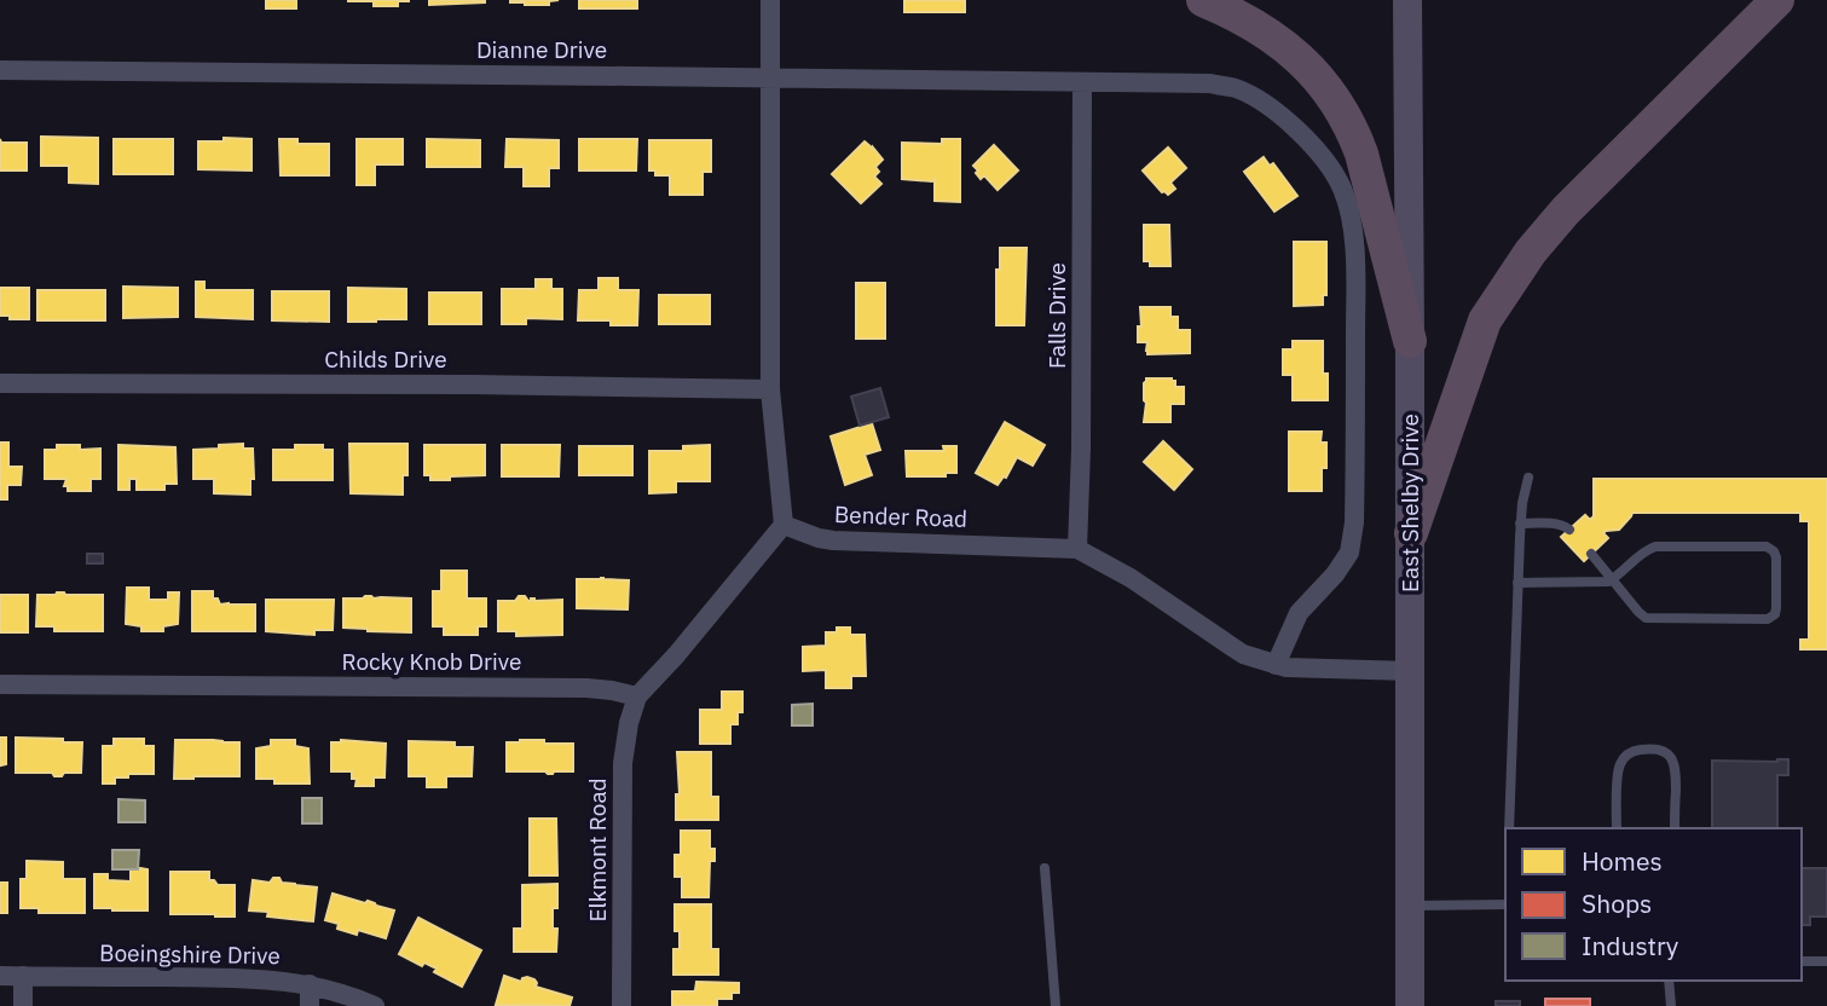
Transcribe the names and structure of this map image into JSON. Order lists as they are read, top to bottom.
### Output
{
  "streets": {
    "main road": ["East Shelby Drive"],
    "street": [
      "Dianne Drive",
      "Falls Drive",
      "Childs Drive",
      "Bender Road",
      "Rocky Knob Drive",
      "Elkmont Road",
      "Boeingshire Drive"
    ]
  },
  "crossings": [
    ["Dianne Drive", "Falls Drive"],
    ["Dianne Drive", "Bender Road"],
    ["Falls Drive", "Bender Road"],
    ["East Shelby Drive", "Bender Road"],
    ["Rocky Knob Drive", "Elkmont Road"]
  ],
  "legend": ["Homes", "Shops", "Industry"]
}
